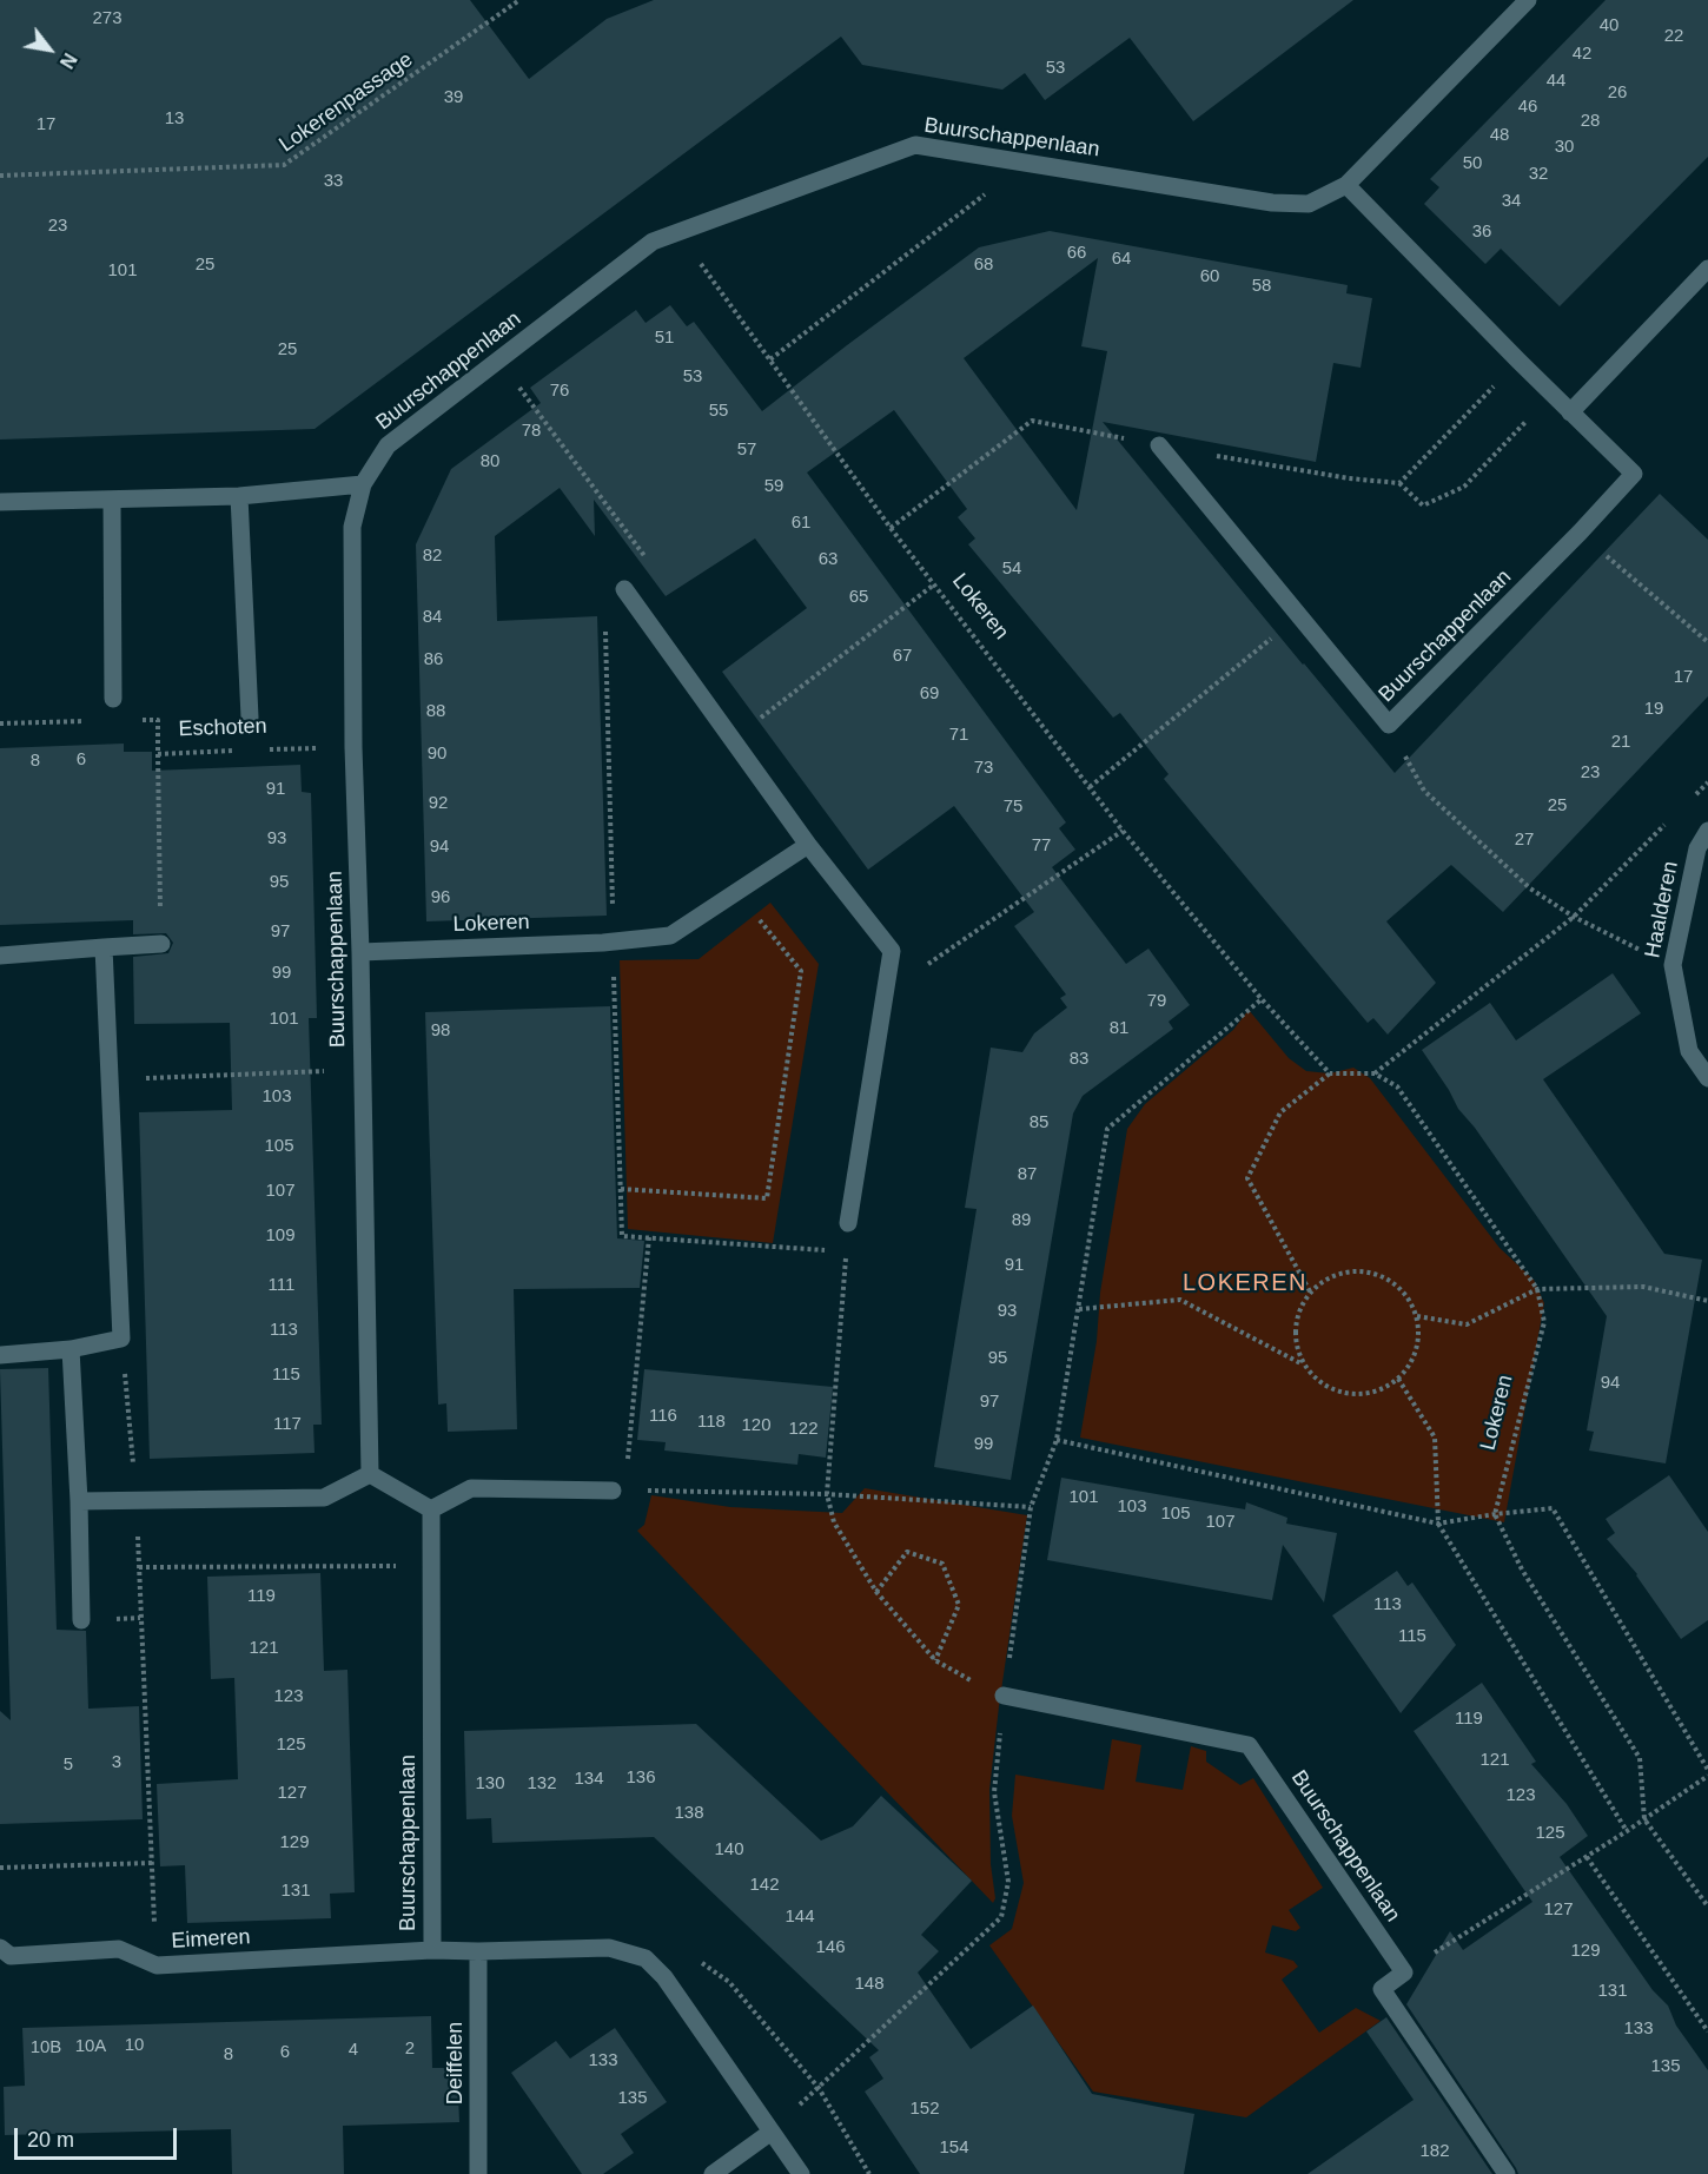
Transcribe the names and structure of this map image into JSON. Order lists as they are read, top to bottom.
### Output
{
  "streets": {
    "street": [
      "Buurschappenlaan",
      "Lokeren",
      "Eschoten",
      "Haalderen",
      "Eimeren",
      "Deiffelen"
    ],
    "path": ["Lokerenpassage"]
  },
  "crossings": [
    ["Buurschappenlaan", "Lokeren"],
    ["Buurschappenlaan", "Eschoten"],
    ["Buurschappenlaan", "Eimeren"],
    ["Buurschappenlaan", "Deiffelen"]
  ],
  "districts": ["LOKEREN"],
  "house_numbers": [
    "273",
    "40",
    "22",
    "42",
    "53",
    "44",
    "26",
    "39",
    "46",
    "13",
    "28",
    "17",
    "48",
    "30",
    "50",
    "32",
    "33",
    "34",
    "23",
    "36",
    "66",
    "64",
    "25",
    "68",
    "101",
    "60",
    "58",
    "51",
    "25",
    "53",
    "76",
    "55",
    "78",
    "57",
    "80",
    "59",
    "61",
    "82",
    "63",
    "54",
    "65",
    "84",
    "67",
    "86",
    "17",
    "69",
    "19",
    "88",
    "71",
    "21",
    "90",
    "6",
    "8",
    "73",
    "23",
    "91",
    "92",
    "25",
    "75",
    "93",
    "27",
    "77",
    "94",
    "95",
    "96",
    "97",
    "99",
    "79",
    "101",
    "81",
    "98",
    "83",
    "103",
    "85",
    "105",
    "87",
    "107",
    "89",
    "109",
    "91",
    "111",
    "93",
    "113",
    "95",
    "115",
    "94",
    "97",
    "116",
    "118",
    "117",
    "120",
    "122",
    "99",
    "101",
    "103",
    "105",
    "107",
    "119",
    "113",
    "115",
    "121",
    "123",
    "119",
    "125",
    "121",
    "3",
    "5",
    "136",
    "134",
    "130",
    "132",
    "127",
    "123",
    "138",
    "125",
    "129",
    "140",
    "142",
    "131",
    "127",
    "144",
    "146",
    "129",
    "148",
    "131",
    "133",
    "10",
    "10A",
    "10B",
    "2",
    "4",
    "6",
    "8",
    "133",
    "135",
    "135",
    "152",
    "154",
    "182"
  ],
  "scale_bar": "20 m",
  "north": "bottom right"
}
